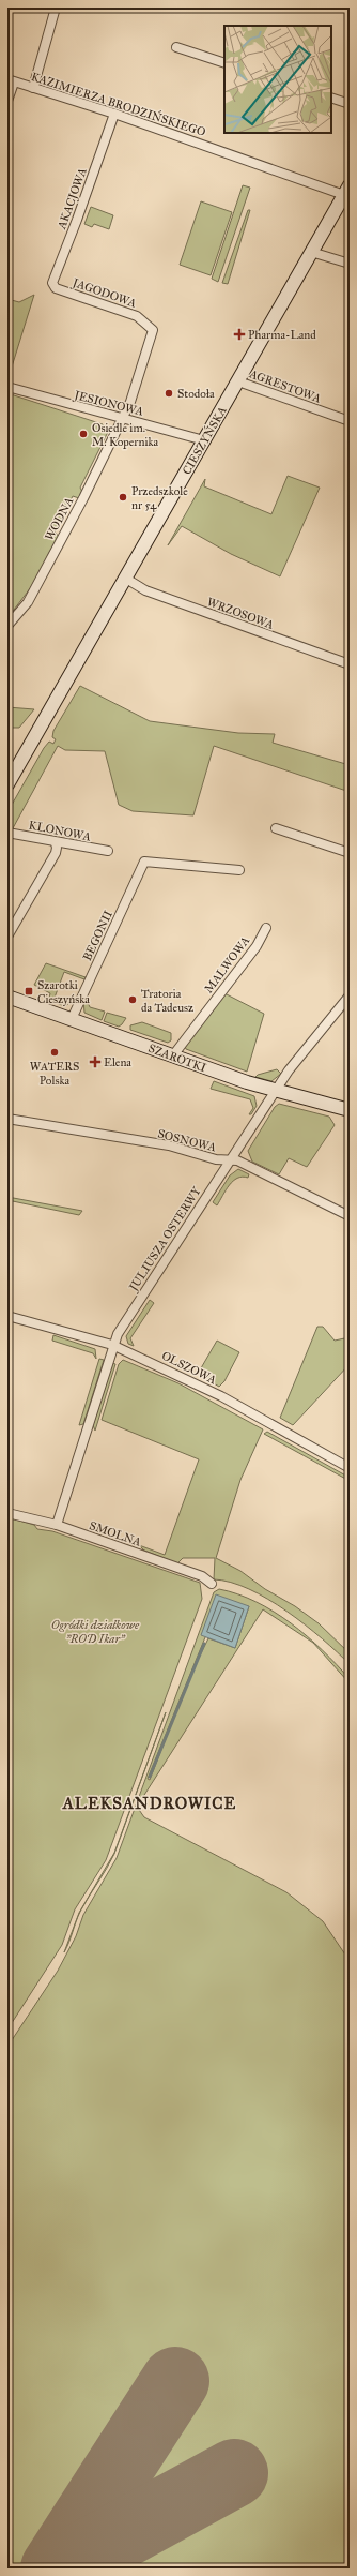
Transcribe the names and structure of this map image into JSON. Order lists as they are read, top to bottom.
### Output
{
  "streets": {
    "main road": ["CIESZYŃSKA", "SZAROTKI"],
    "street": [
      "KAZIMIERZA BRODZIŃSKIEGO",
      "AKACJOWA",
      "JAGODOWA",
      "AGRESTOWA",
      "JESIONOWA",
      "WODNA",
      "WRZOSOWA",
      "KLONOWA",
      "BEGONII",
      "MALWOWA",
      "SOSNOWA",
      "JULIUSZA OSTERWY",
      "OLSZOWA",
      "SMOLNA"
    ]
  },
  "crossings": [
    ["KAZIMIERZA BRODZIŃSKIEGO", "AKACJOWA"],
    ["KAZIMIERZA BRODZIŃSKIEGO", "CIESZYŃSKA"],
    ["AKACJOWA", "JAGODOWA"],
    ["JAGODOWA", "JESIONOWA"],
    ["JAGODOWA", "WODNA"],
    ["AGRESTOWA", "CIESZYŃSKA"],
    ["JESIONOWA", "CIESZYŃSKA"],
    ["JESIONOWA", "WODNA"],
    ["CIESZYŃSKA", "WRZOSOWA"],
    ["BEGONII", "SZAROTKI"],
    ["MALWOWA", "SZAROTKI"],
    ["SZAROTKI", "JULIUSZA OSTERWY"],
    ["SOSNOWA", "JULIUSZA OSTERWY"],
    ["JULIUSZA OSTERWY", "OLSZOWA"],
    ["JULIUSZA OSTERWY", "SMOLNA"]
  ],
  "districts": ["ALEKSANDROWICE"],
  "parks": ["Ogródki działkowe \"ROD Ikar\""],
  "places": {
    "health": ["Pharma-Land", "Elena"],
    "other": [
      "Stodoła",
      "Osiedle im. M. Kopernika",
      "Przedszkole nr 54",
      "Tratoria da Tadeusz",
      "WATERS Polska"
    ],
    "transit": ["Szarotki Cieszyńska"]
  }
}
